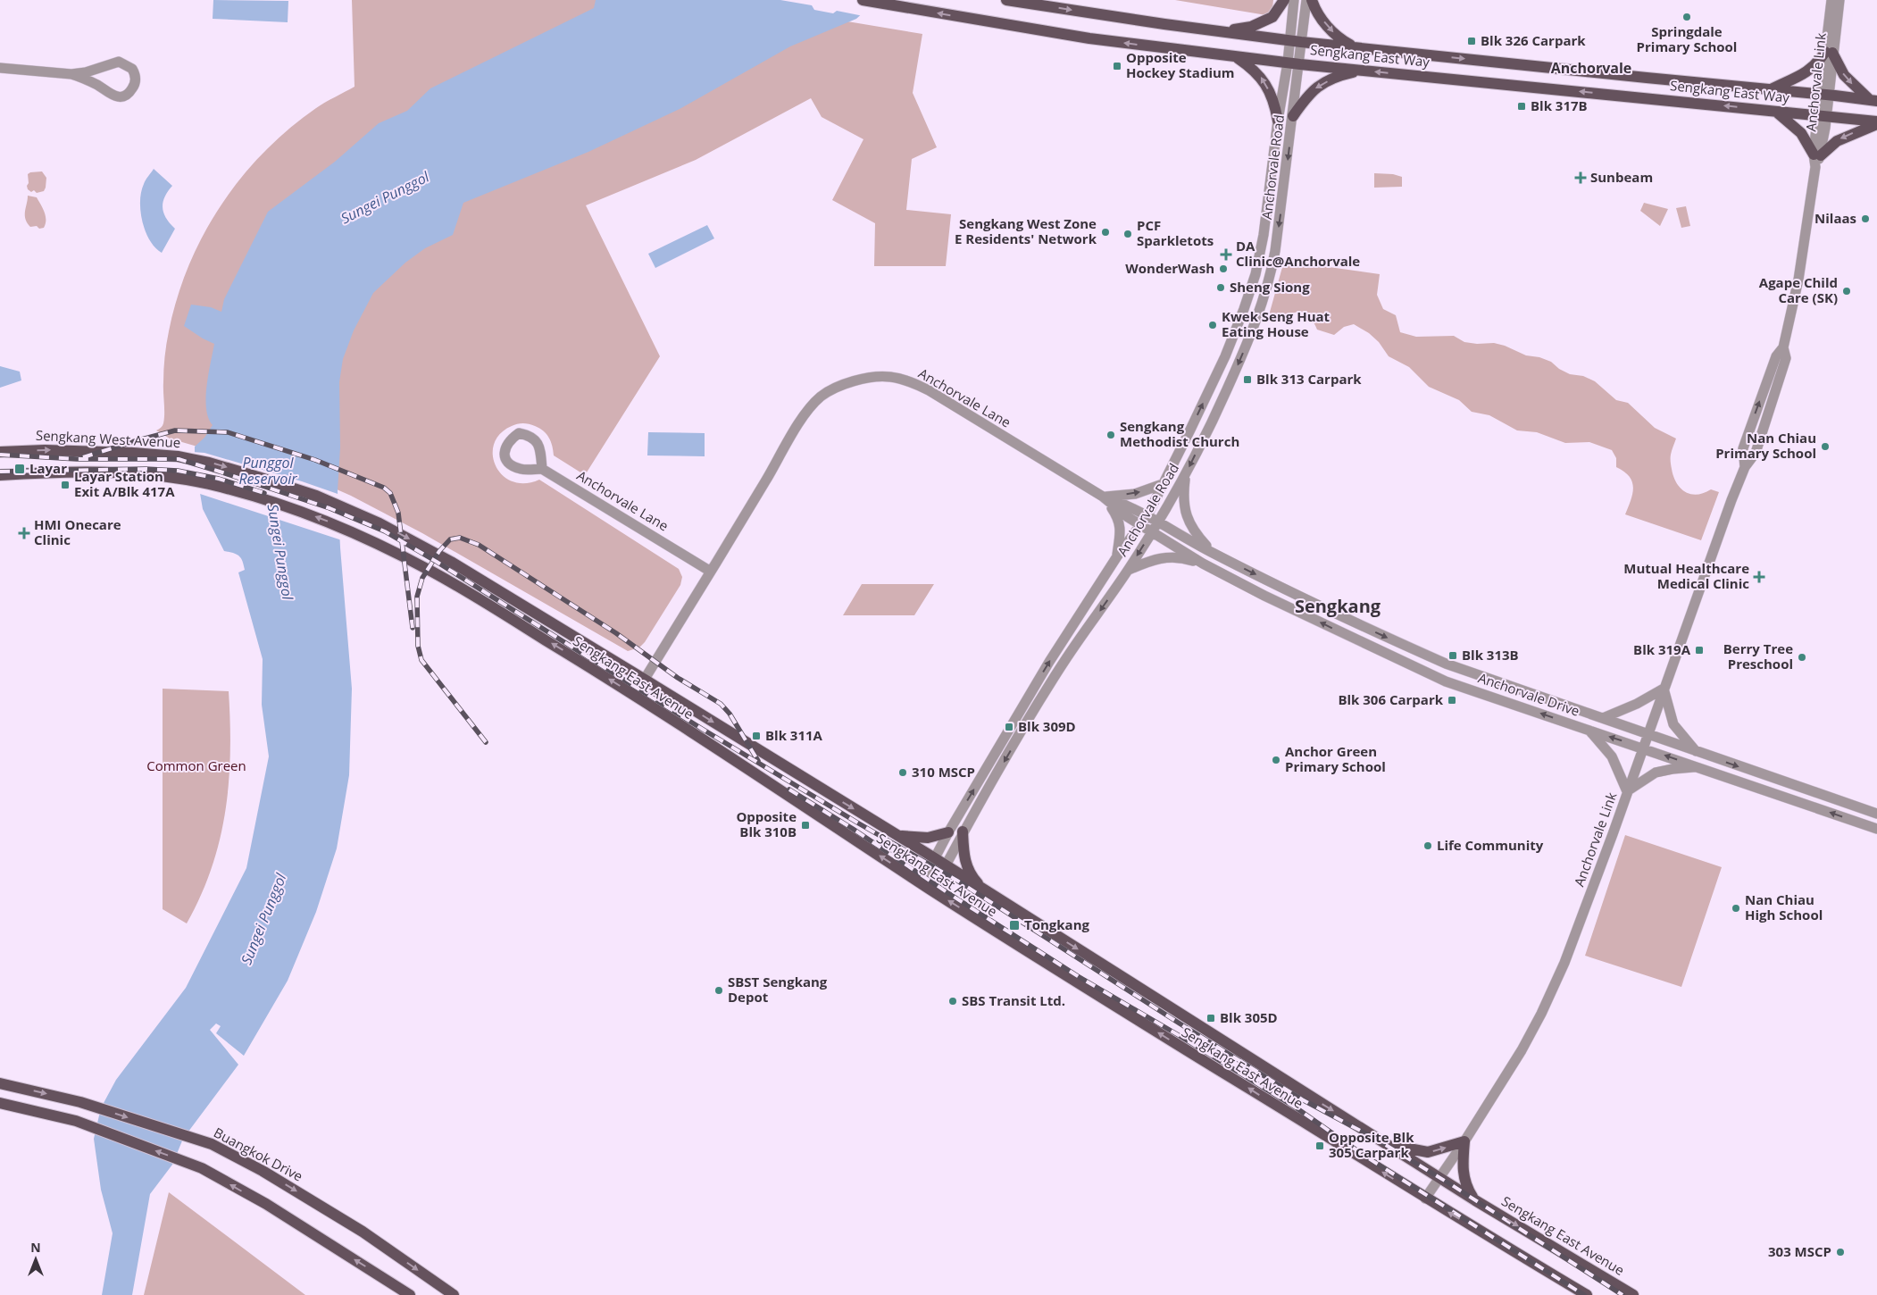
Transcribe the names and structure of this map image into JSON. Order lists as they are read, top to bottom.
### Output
{
  "streets": {
    "main road": [
      "Sengkang East Way",
      "Sengkang West Avenue",
      "Sengkang East Avenue",
      "Buangkok Drive"
    ],
    "street": [
      "Anchorvale Link",
      "Anchorvale Road",
      "Anchorvale Lane",
      "Anchorvale Drive"
    ]
  },
  "crossings": [
    ["Sengkang East Way", "Anchorvale Link"],
    ["Sengkang East Way", "Anchorvale Road"],
    ["Anchorvale Link", "Sengkang East Avenue"],
    ["Anchorvale Link", "Anchorvale Drive"],
    ["Anchorvale Road", "Anchorvale Lane"],
    ["Anchorvale Road", "Sengkang East Avenue"],
    ["Anchorvale Road", "Anchorvale Drive"],
    ["Anchorvale Lane", "Sengkang East Avenue"],
    ["Anchorvale Lane", "Anchorvale Drive"],
    ["Sengkang West Avenue", "Sengkang East Avenue"]
  ],
  "one_way": ["Sengkang West Avenue"],
  "districts": ["Anchorvale", "Sengkang"],
  "water": ["Sungei Punggol", "Punggol Reservoir"],
  "parks": ["Common Green"],
  "places": {
    "other": [
      "Springdale Primary School",
      "Nilaas",
      "Sengkang West Zone E Residents' Network",
      "PCF Sparkletots",
      "WonderWash",
      "Sheng Siong",
      "Agape Child Care (SK)",
      "Kwek Seng Huat Eating House",
      "Sengkang Methodist Church",
      "Nan Chiau Primary School",
      "Berry Tree Preschool",
      "Anchor Green Primary School",
      "310 MSCP",
      "Life Community",
      "Nan Chiau High School",
      "SBST Sengkang Depot",
      "SBS Transit Ltd.",
      "303 MSCP"
    ],
    "transit": [
      "Blk 326 Carpark",
      "Opposite Hockey Stadium",
      "Blk 317B",
      "Blk 313 Carpark",
      "Layar",
      "Layar Station Exit A/Blk 417A",
      "Blk 319A",
      "Blk 313B",
      "Blk 306 Carpark",
      "Blk 309D",
      "Blk 311A",
      "Opposite Blk 310B",
      "Tongkang",
      "Blk 305D",
      "Opposite Blk 305 Carpark"
    ],
    "health": [
      "Sunbeam",
      "DA Clinic@Anchorvale",
      "HMI Onecare Clinic",
      "Mutual Healthcare Medical Clinic"
    ]
  },
  "north": "top"
}
